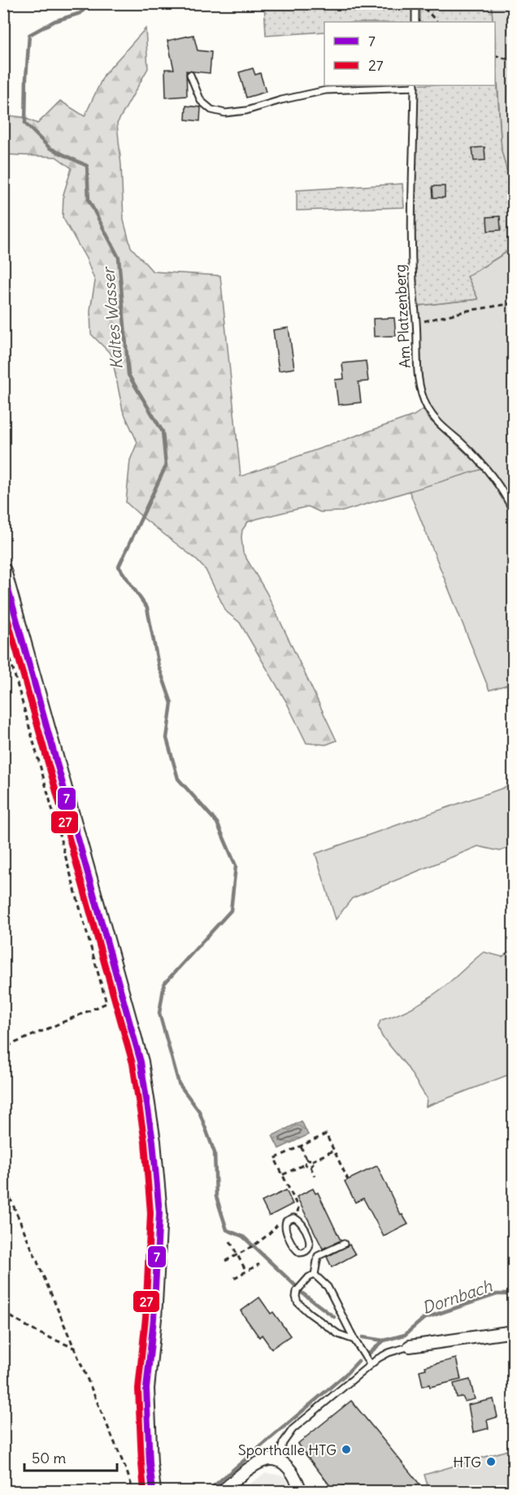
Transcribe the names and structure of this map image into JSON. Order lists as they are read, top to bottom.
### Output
{
  "streets": {
    "lane": ["Am Platzenberg"]
  },
  "water": ["Kaltes Wasser", "Dornbach"],
  "places": ["Sporthalle HTG", "HTG"],
  "lines": ["transit line 7", "transit line 27"],
  "legend": ["7", "27"],
  "scale_bar": "50 m"
}
